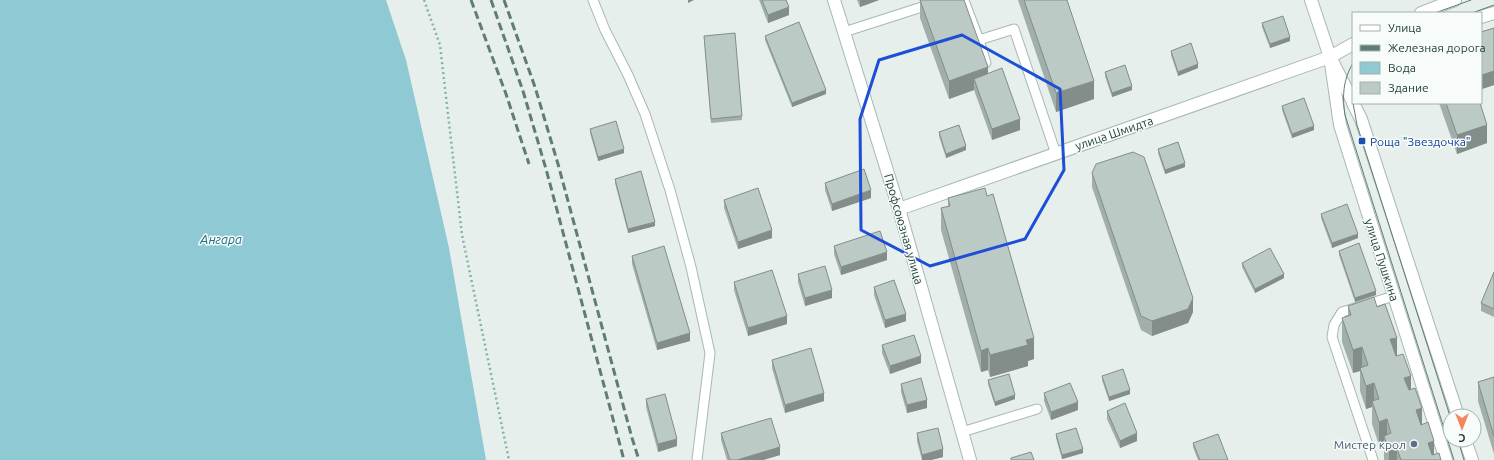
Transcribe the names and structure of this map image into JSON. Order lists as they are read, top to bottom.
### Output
{
  "streets": {
    "street": ["улица Шмидта", "Профсоюзная улица", "улица Пушкина"]
  },
  "crossings": [
    ["улица Шмидта", "Профсоюзная улица"],
    ["улица Шмидта", "улица Пушкина"]
  ],
  "water": ["Ангара"],
  "places": {
    "transit": ["Роща \"Звездочка\""],
    "other": ["Мистер крол"]
  },
  "legend": [
    "Улица",
    "Железная дорога",
    "Вода",
    "Здание"
  ],
  "north": "bottom"
}
